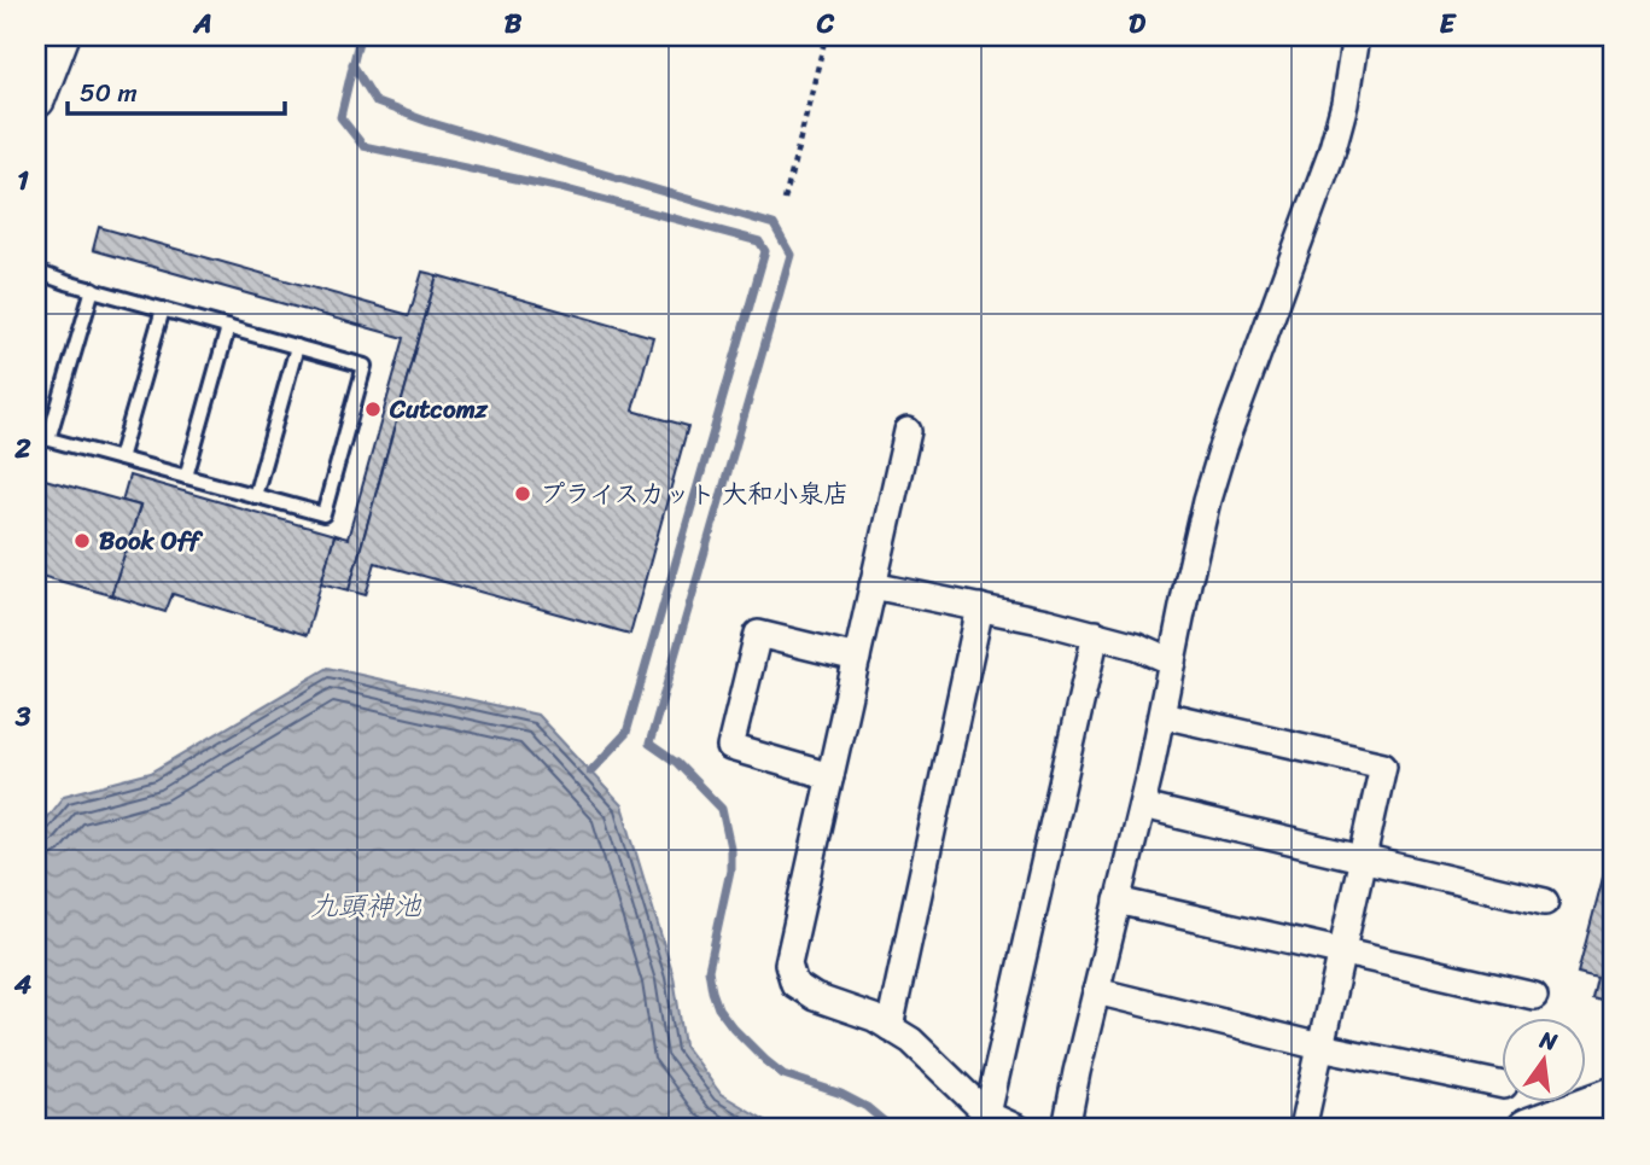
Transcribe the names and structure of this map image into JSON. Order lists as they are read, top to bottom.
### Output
{
  "water": ["九頭神池"],
  "places": ["Cutcomz", "プライスカット 大和小泉店", "Book Off"],
  "scale_bar": "50 m",
  "north": "top",
  "grid": {
    "columns": [
      "A",
      "B",
      "C",
      "D",
      "E"
    ],
    "rows": [
      "1",
      "2",
      "3",
      "4"
    ]
  }
}
